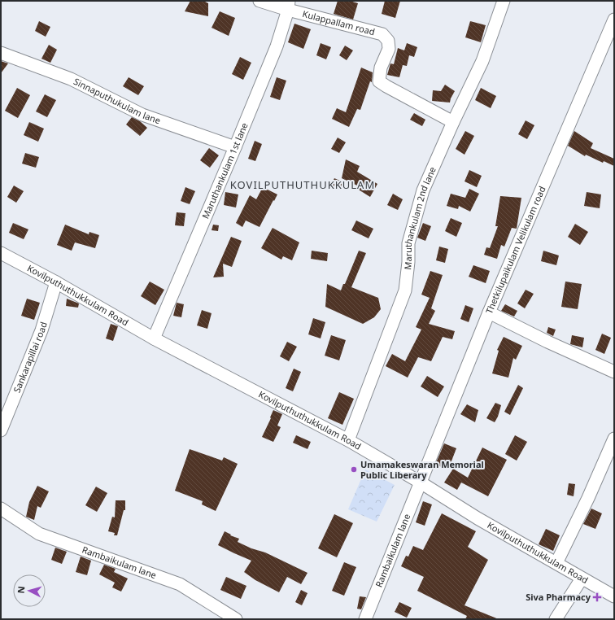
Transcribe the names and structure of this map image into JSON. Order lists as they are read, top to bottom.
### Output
{
  "streets": {
    "street": [
      "Kulappallam road",
      "Sinnaputhukulam lane",
      "Maruthankulam 1st lane",
      "Maruthankulam 2nd lane",
      "Thetkilupaikulam Velikulam road",
      "Kovilputhuthukkulam Road",
      "Sankarapillai road",
      "Rambaikulam lane"
    ]
  },
  "crossings": [
    ["Kulappallam road", "Maruthankulam 1st lane"],
    ["Kulappallam road", "Maruthankulam 2nd lane"],
    ["Sinnaputhukulam lane", "Maruthankulam 1st lane"],
    ["Maruthankulam 1st lane", "Kovilputhuthukkulam Road"],
    ["Maruthankulam 2nd lane", "Kovilputhuthukkulam Road"],
    ["Thetkilupaikulam Velikulam road", "Kovilputhuthukkulam Road"],
    ["Thetkilupaikulam Velikulam road", "Rambaikulam lane"],
    ["Kovilputhuthukkulam Road", "Sankarapillai road"],
    ["Kovilputhuthukkulam Road", "Rambaikulam lane"]
  ],
  "districts": ["KOVILPUTHUTHUKKULAM"],
  "places": {
    "other": ["Umamakeswaran Memorial Public Liberary"],
    "health": ["Siva Pharmacy"]
  },
  "north": "left"
}
